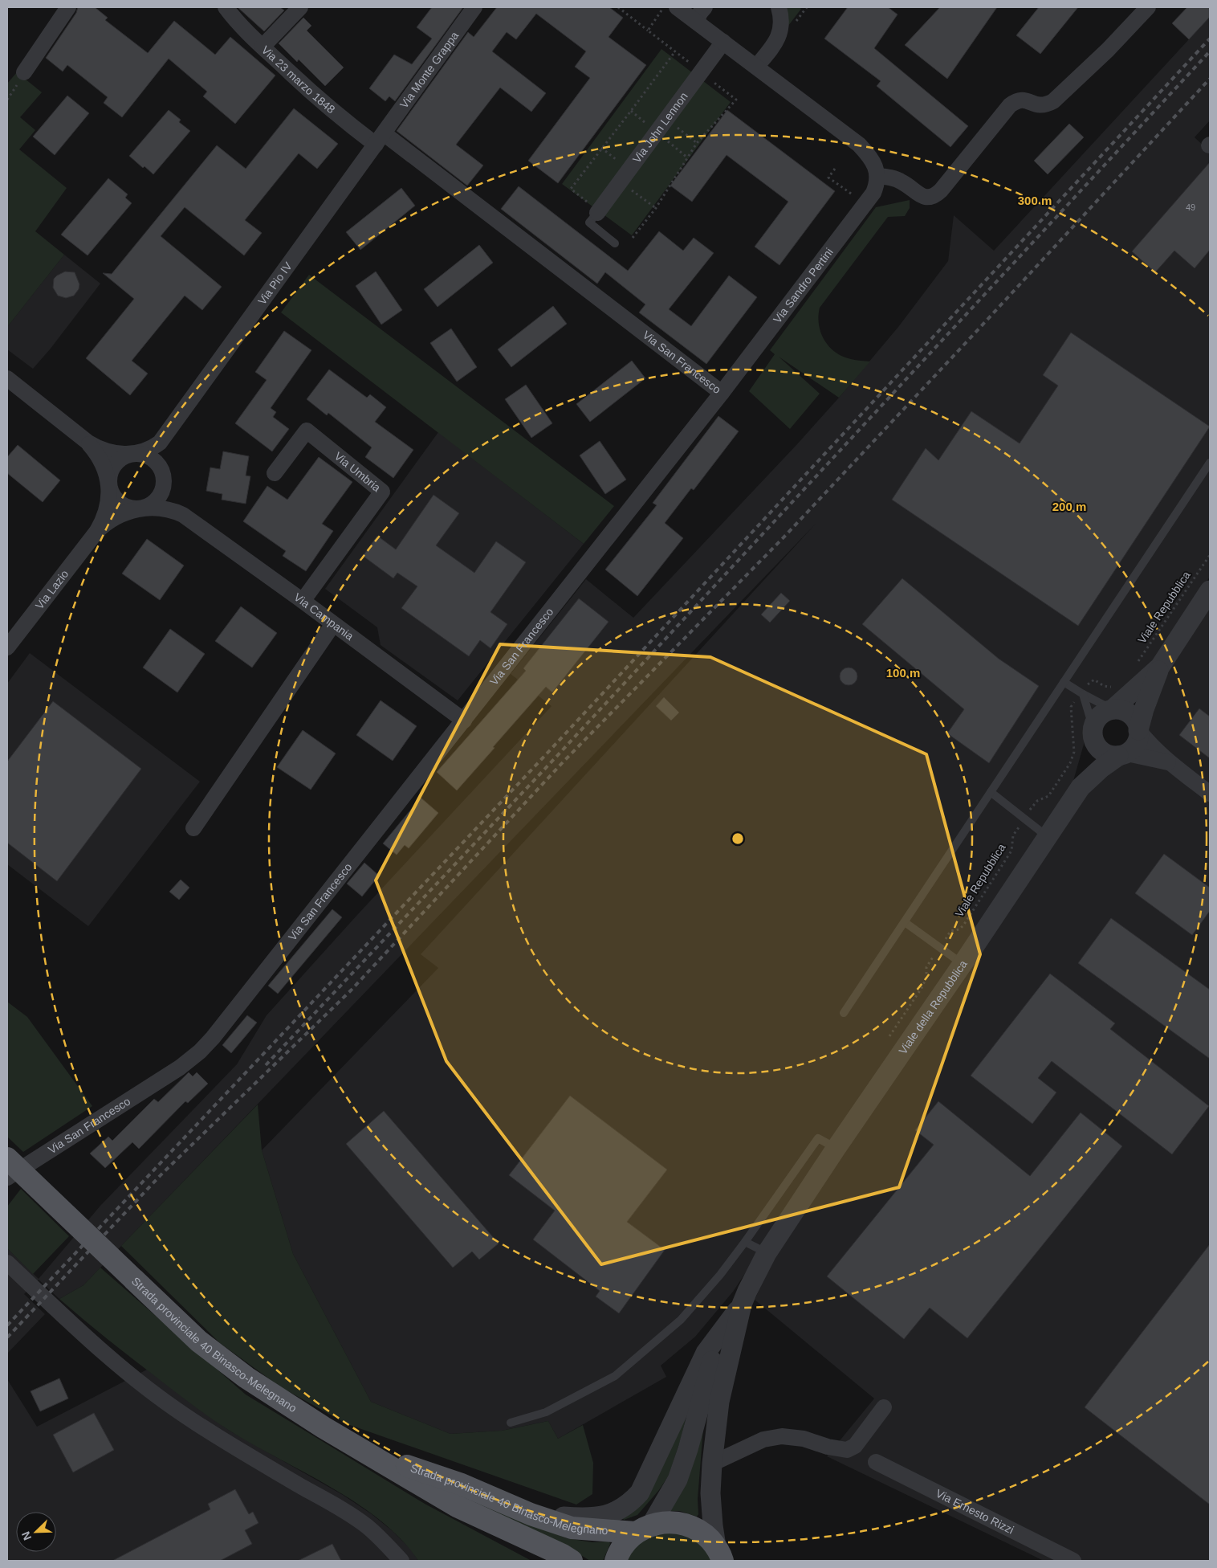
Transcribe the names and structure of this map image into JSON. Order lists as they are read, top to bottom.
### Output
{
  "streets": {
    "main road": ["Strada provinciale 40 Binasco-Melegnano"],
    "street": [
      "Via Monte Grappa",
      "Via 23 marzo 1848",
      "Via John Lennon",
      "Via Pio IV",
      "Via Sandro Pertini",
      "Via San Francesco",
      "Via Umbria",
      "Via Lazio",
      "Via Campania",
      "Viale della Repubblica",
      "Via Ernesto Rizzi"
    ],
    "path": ["Viale Repubblica"]
  },
  "crossings": [
    ["Via Monte Grappa", "Via 23 marzo 1848"],
    ["Via Monte Grappa", "Via Pio IV"],
    ["Via Monte Grappa", "Via San Francesco"],
    ["Via 23 marzo 1848", "Via Pio IV"],
    ["Via 23 marzo 1848", "Via San Francesco"],
    ["Via Pio IV", "Via San Francesco"],
    ["Via Pio IV", "Via Lazio"],
    ["Via Pio IV", "Via Campania"],
    ["Via Sandro Pertini", "Via San Francesco"],
    ["Via San Francesco", "Via Campania"],
    ["Via Umbria", "Via Campania"],
    ["Via Lazio", "Via Campania"]
  ],
  "house_numbers": ["49"],
  "north": "bottom left",
  "rings": ["300 m", "200 m", "100 m"]
}
